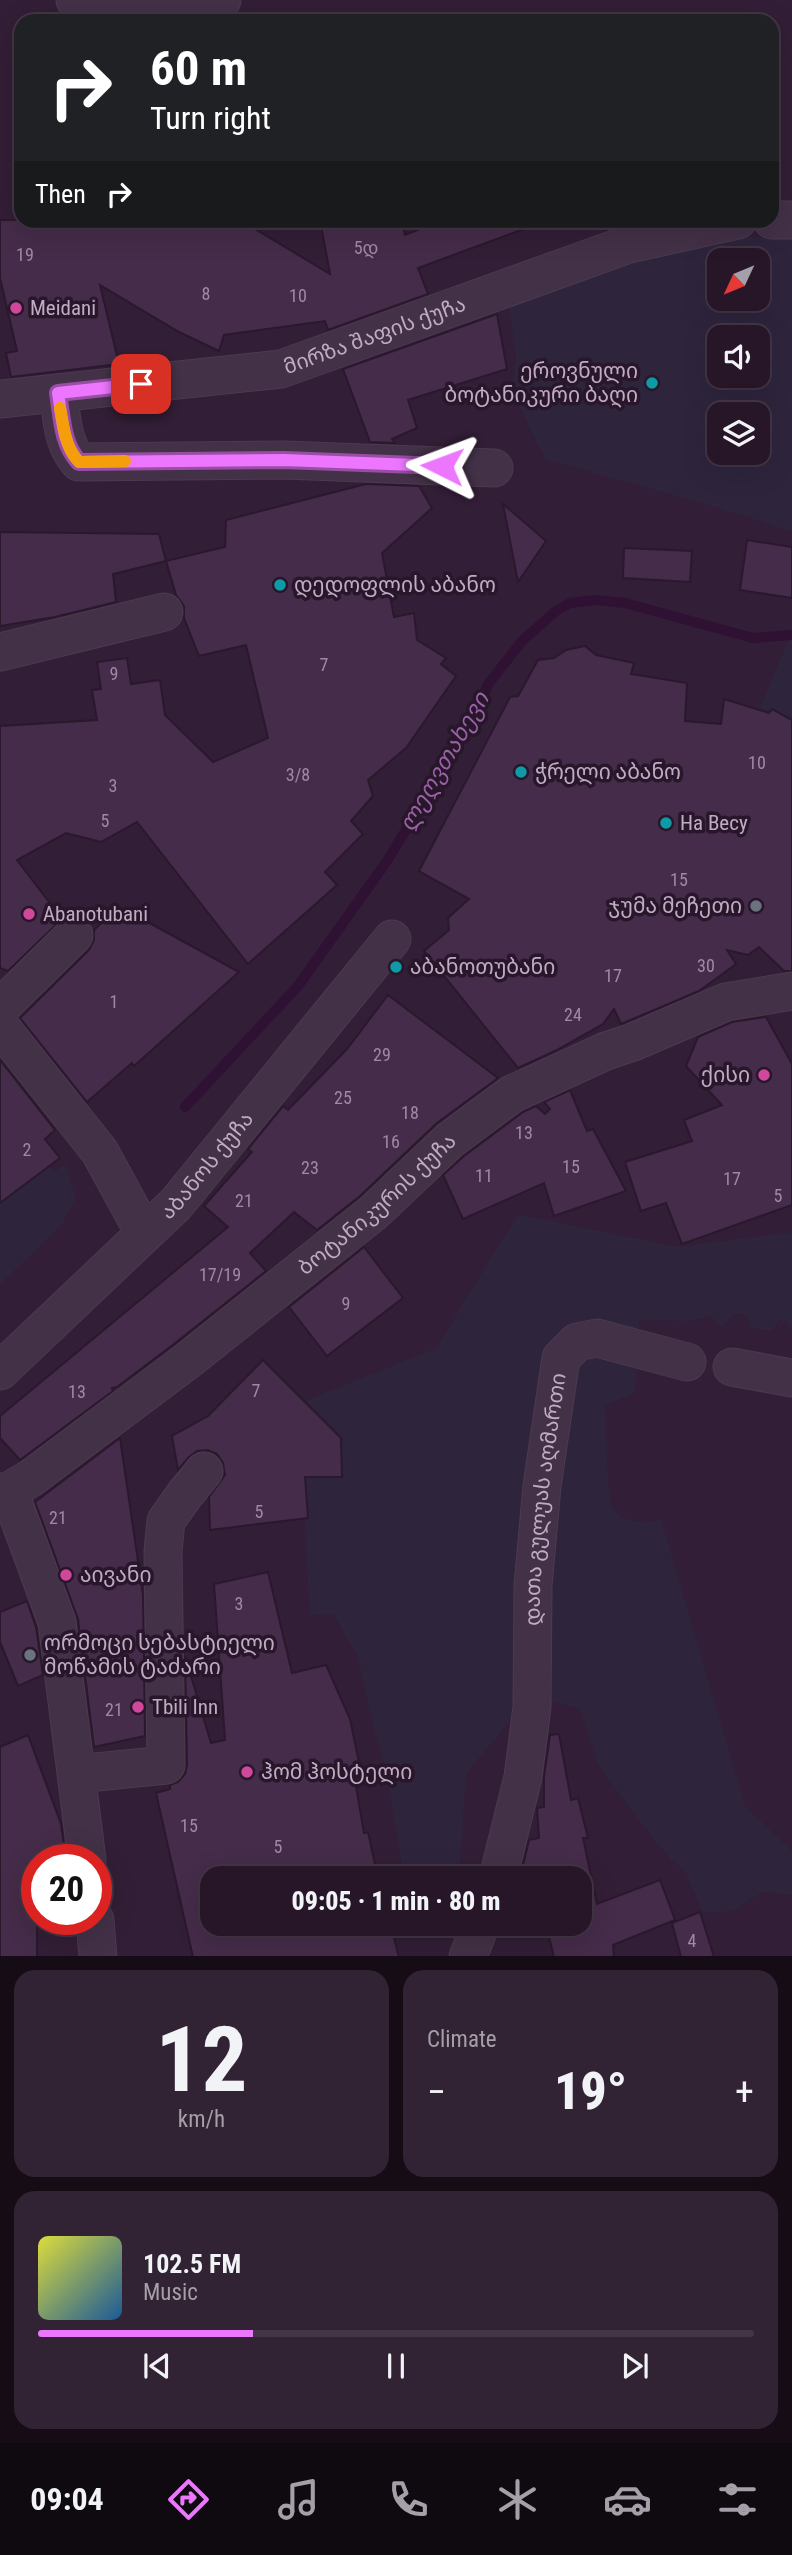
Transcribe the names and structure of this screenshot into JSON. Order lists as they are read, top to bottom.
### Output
{
  "streets": {
    "street": [
      "მირზა შაფის ქუჩა",
      "აბანოს ქუჩა",
      "ბოტანიკურის ქუჩა",
      "დათა გულუას აღმართი"
    ]
  },
  "water": ["ლეღვთახევი"],
  "places": [
    "Meidani",
    "ეროვნული ბოტანიკური ბაღი",
    "დედოფლის აბანო",
    "ჭრელი აბანო",
    "На Весу",
    "ჯუმა მეჩეთი",
    "Abanotubani",
    "აბანოთუბანი",
    "ქისი",
    "აივანი",
    "ორმოცი სებასტიელი მოწამის ტაძარი",
    "Tbili Inn",
    "ჰომ ჰოსტელი"
  ],
  "house_numbers": [
    "5დ",
    "19",
    "8",
    "10",
    "7",
    "9",
    "10",
    "3/8",
    "3",
    "5",
    "15",
    "30",
    "17",
    "1",
    "24",
    "29",
    "25",
    "18",
    "13",
    "16",
    "2",
    "15",
    "23",
    "11",
    "17",
    "5",
    "21",
    "17/19",
    "9",
    "7",
    "13",
    "5",
    "21",
    "3",
    "21",
    "15",
    "5",
    "4"
  ],
  "north": "bottom left",
  "page": {
    "turn": ["60 m", "Turn right"],
    "then": "Then",
    "limit": "20",
    "trip": "09:05 · 1 min · 80 m",
    "tile": [
      ["12", "km/h"],
      "Climate"
    ],
    "heat": ["−", "19°", "+"],
    "song": ["102.5 FM", "Music"],
    "tabs": "09:04"
  }
}
